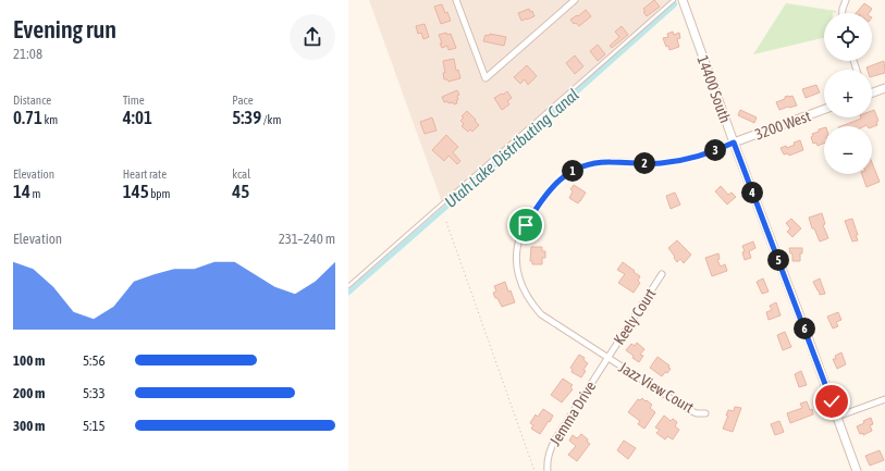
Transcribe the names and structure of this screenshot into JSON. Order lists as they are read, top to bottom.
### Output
{
  "streets": {
    "street": [
      "14400 South",
      "3200 West",
      "Keely Court",
      "Jazz View Court",
      "Jemma Drive"
    ]
  },
  "crossings": [
    ["14400 South", "3200 West"],
    ["14400 South", "Jazz View Court"],
    ["3200 West", "Jazz View Court"],
    ["Keely Court", "Jazz View Court"],
    ["Keely Court", "Jemma Drive"],
    ["Jazz View Court", "Jemma Drive"]
  ],
  "water": ["Utah Lake Distributing Canal"],
  "page": {
    "heading": ["Evening run", "21:08"],
    "map_buttons": ["+", "−"],
    "stats": [
      ["Distance", "0.71 km"],
      ["Time", "4:01"],
      ["Pace", "5:39 /km"],
      ["Elevation", "14 m"],
      ["Heart rate", "145 bpm"],
      ["kcal", "45"]
    ],
    "pins": [
      "3",
      "2",
      "1",
      "4",
      "5",
      "6"
    ],
    "chart": ["Elevation", "231–240 m"],
    "list": [
      {
        "name": "100 m",
        "note": "5:56"
      },
      {
        "name": "200 m",
        "note": "5:33"
      },
      {
        "name": "300 m",
        "note": "5:15"
      }
    ]
  }
}
